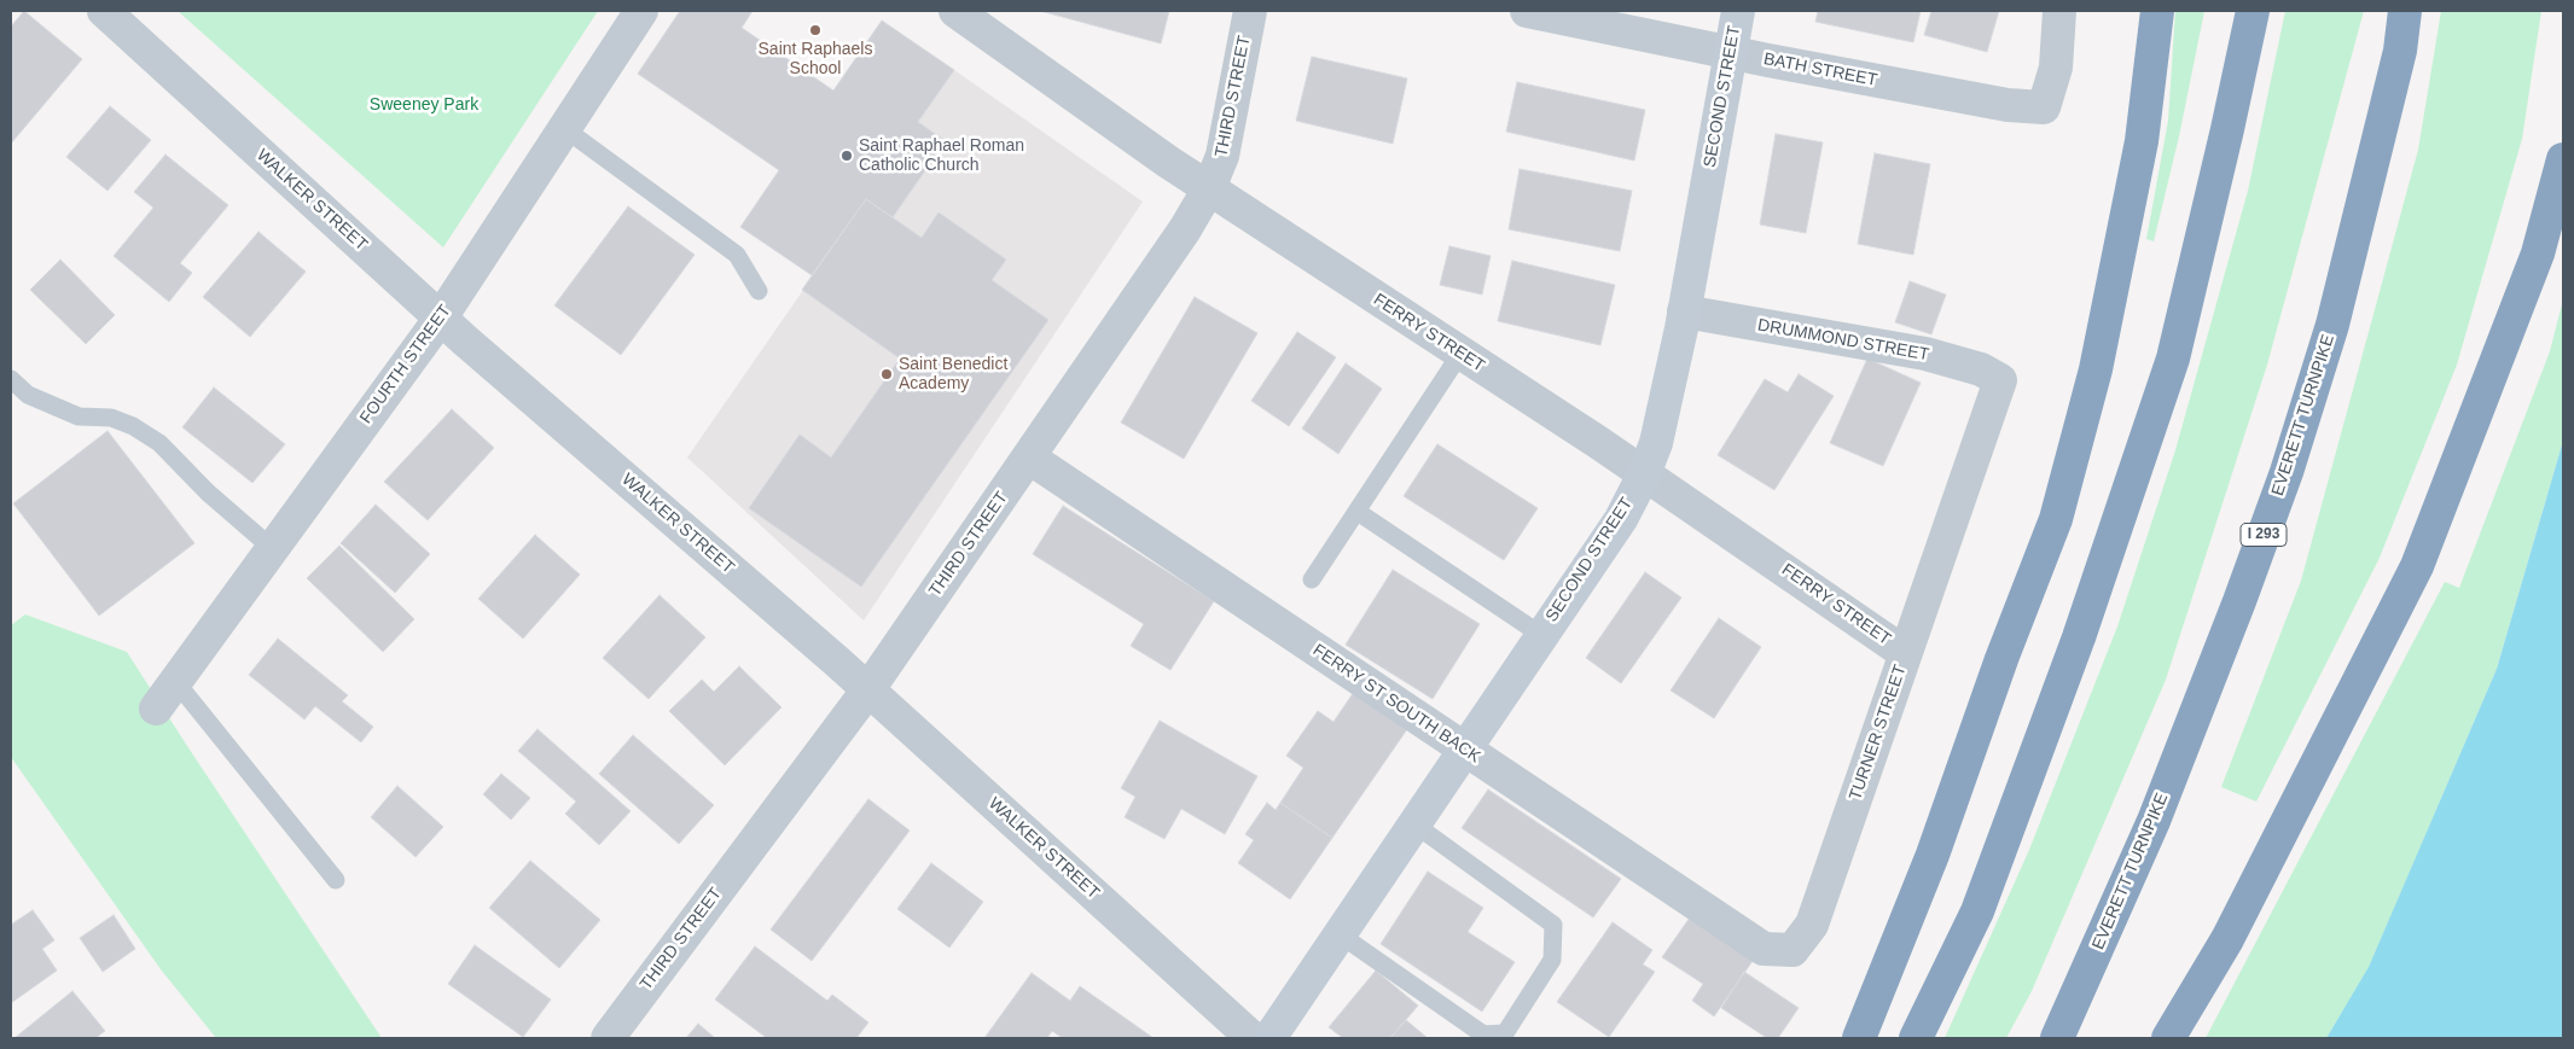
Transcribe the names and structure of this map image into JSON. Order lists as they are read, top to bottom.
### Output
{
  "streets": {
    "highway": ["EVERETT TURNPIKE", "I 293"],
    "main road": ["SECOND STREET"],
    "street": [
      "BATH STREET",
      "THIRD STREET",
      "WALKER STREET",
      "FERRY STREET",
      "DRUMMOND STREET",
      "FOURTH STREET",
      "FERRY ST SOUTH BACK",
      "TURNER STREET"
    ]
  },
  "crossings": [
    ["BATH STREET", "SECOND STREET"],
    ["THIRD STREET", "WALKER STREET"],
    ["THIRD STREET", "FERRY STREET"],
    ["THIRD STREET", "FERRY ST SOUTH BACK"],
    ["SECOND STREET", "FERRY STREET"],
    ["SECOND STREET", "DRUMMOND STREET"],
    ["SECOND STREET", "FERRY ST SOUTH BACK"],
    ["WALKER STREET", "FOURTH STREET"],
    ["FERRY STREET", "TURNER STREET"],
    ["DRUMMOND STREET", "TURNER STREET"],
    ["FERRY ST SOUTH BACK", "TURNER STREET"]
  ],
  "parks": ["Sweeney Park"],
  "places": ["Saint Raphaels School", "Saint Raphael Roman Catholic Church", "Saint Benedict Academy"]
}
